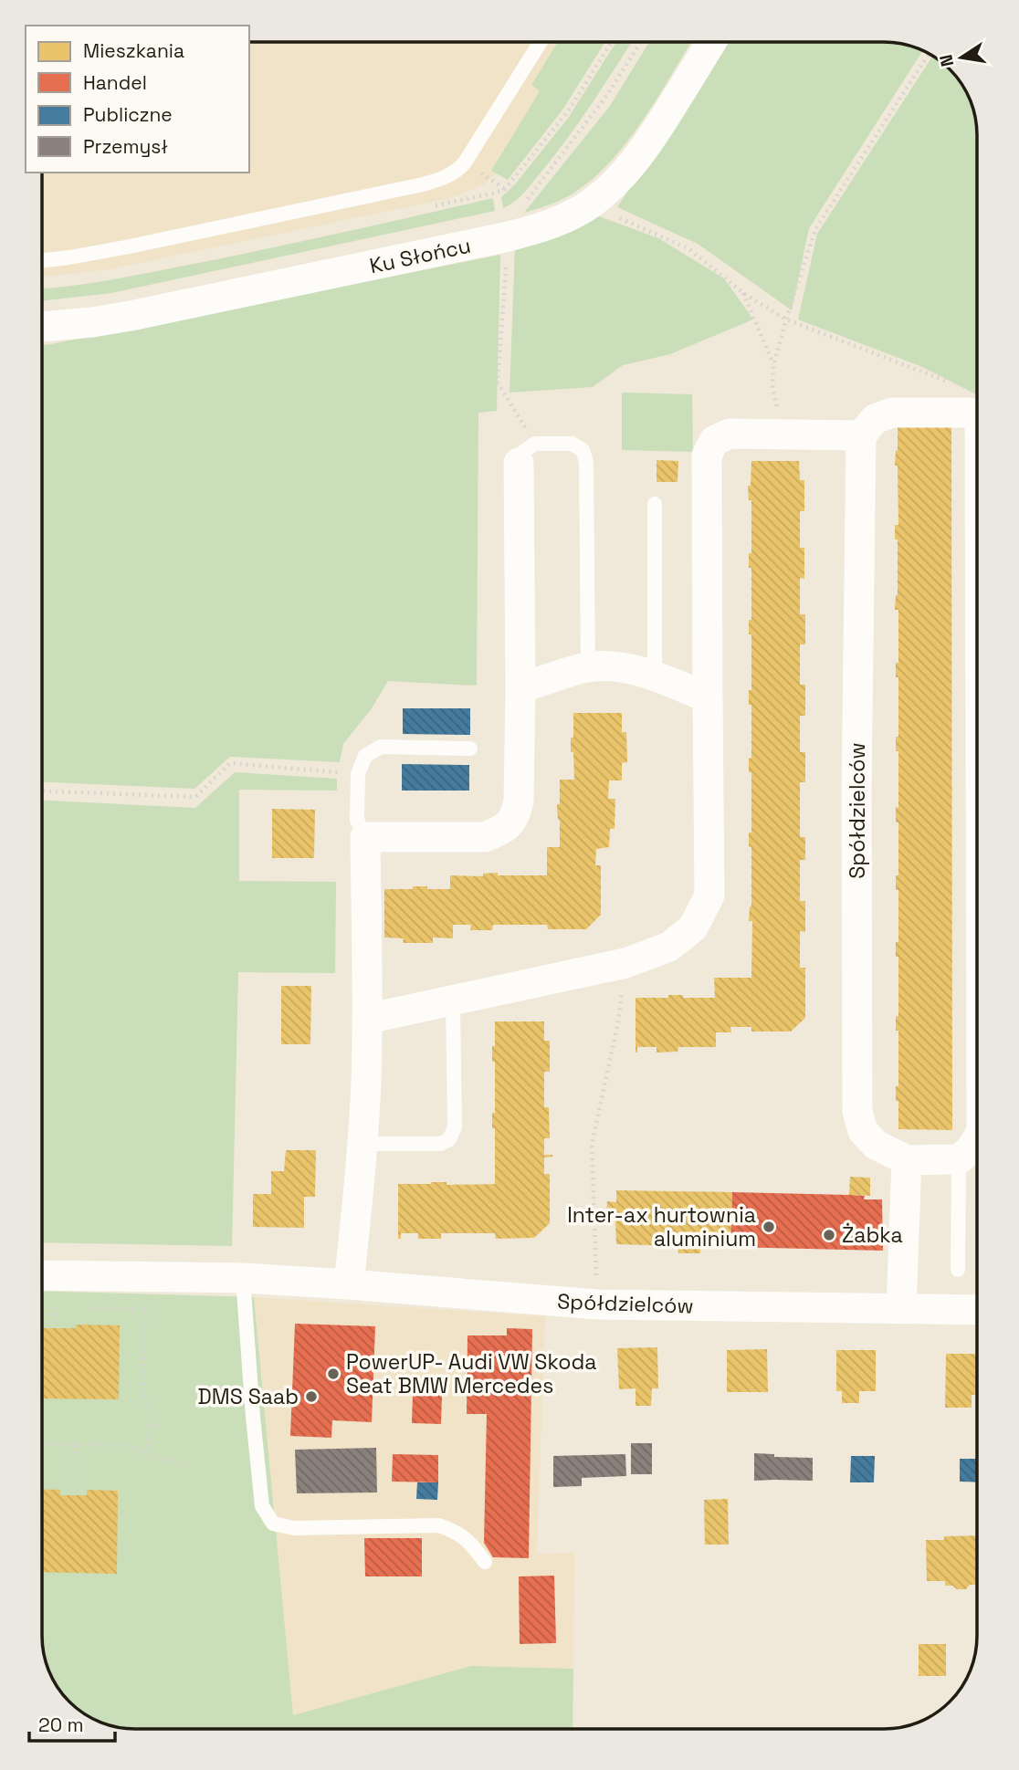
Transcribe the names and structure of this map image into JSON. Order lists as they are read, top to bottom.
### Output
{
  "streets": {
    "street": ["Ku Słońcu", "Spółdzielców"]
  },
  "places": [
    "Inter-ax hurtownia aluminium",
    "Żabka",
    "PowerUP- Audi VW Skoda Seat BMW Mercedes",
    "DMS Saab"
  ],
  "legend": [
    "Mieszkania",
    "Handel",
    "Publiczne",
    "Przemysł"
  ],
  "scale_bar": "20 m",
  "north": "left"
}
